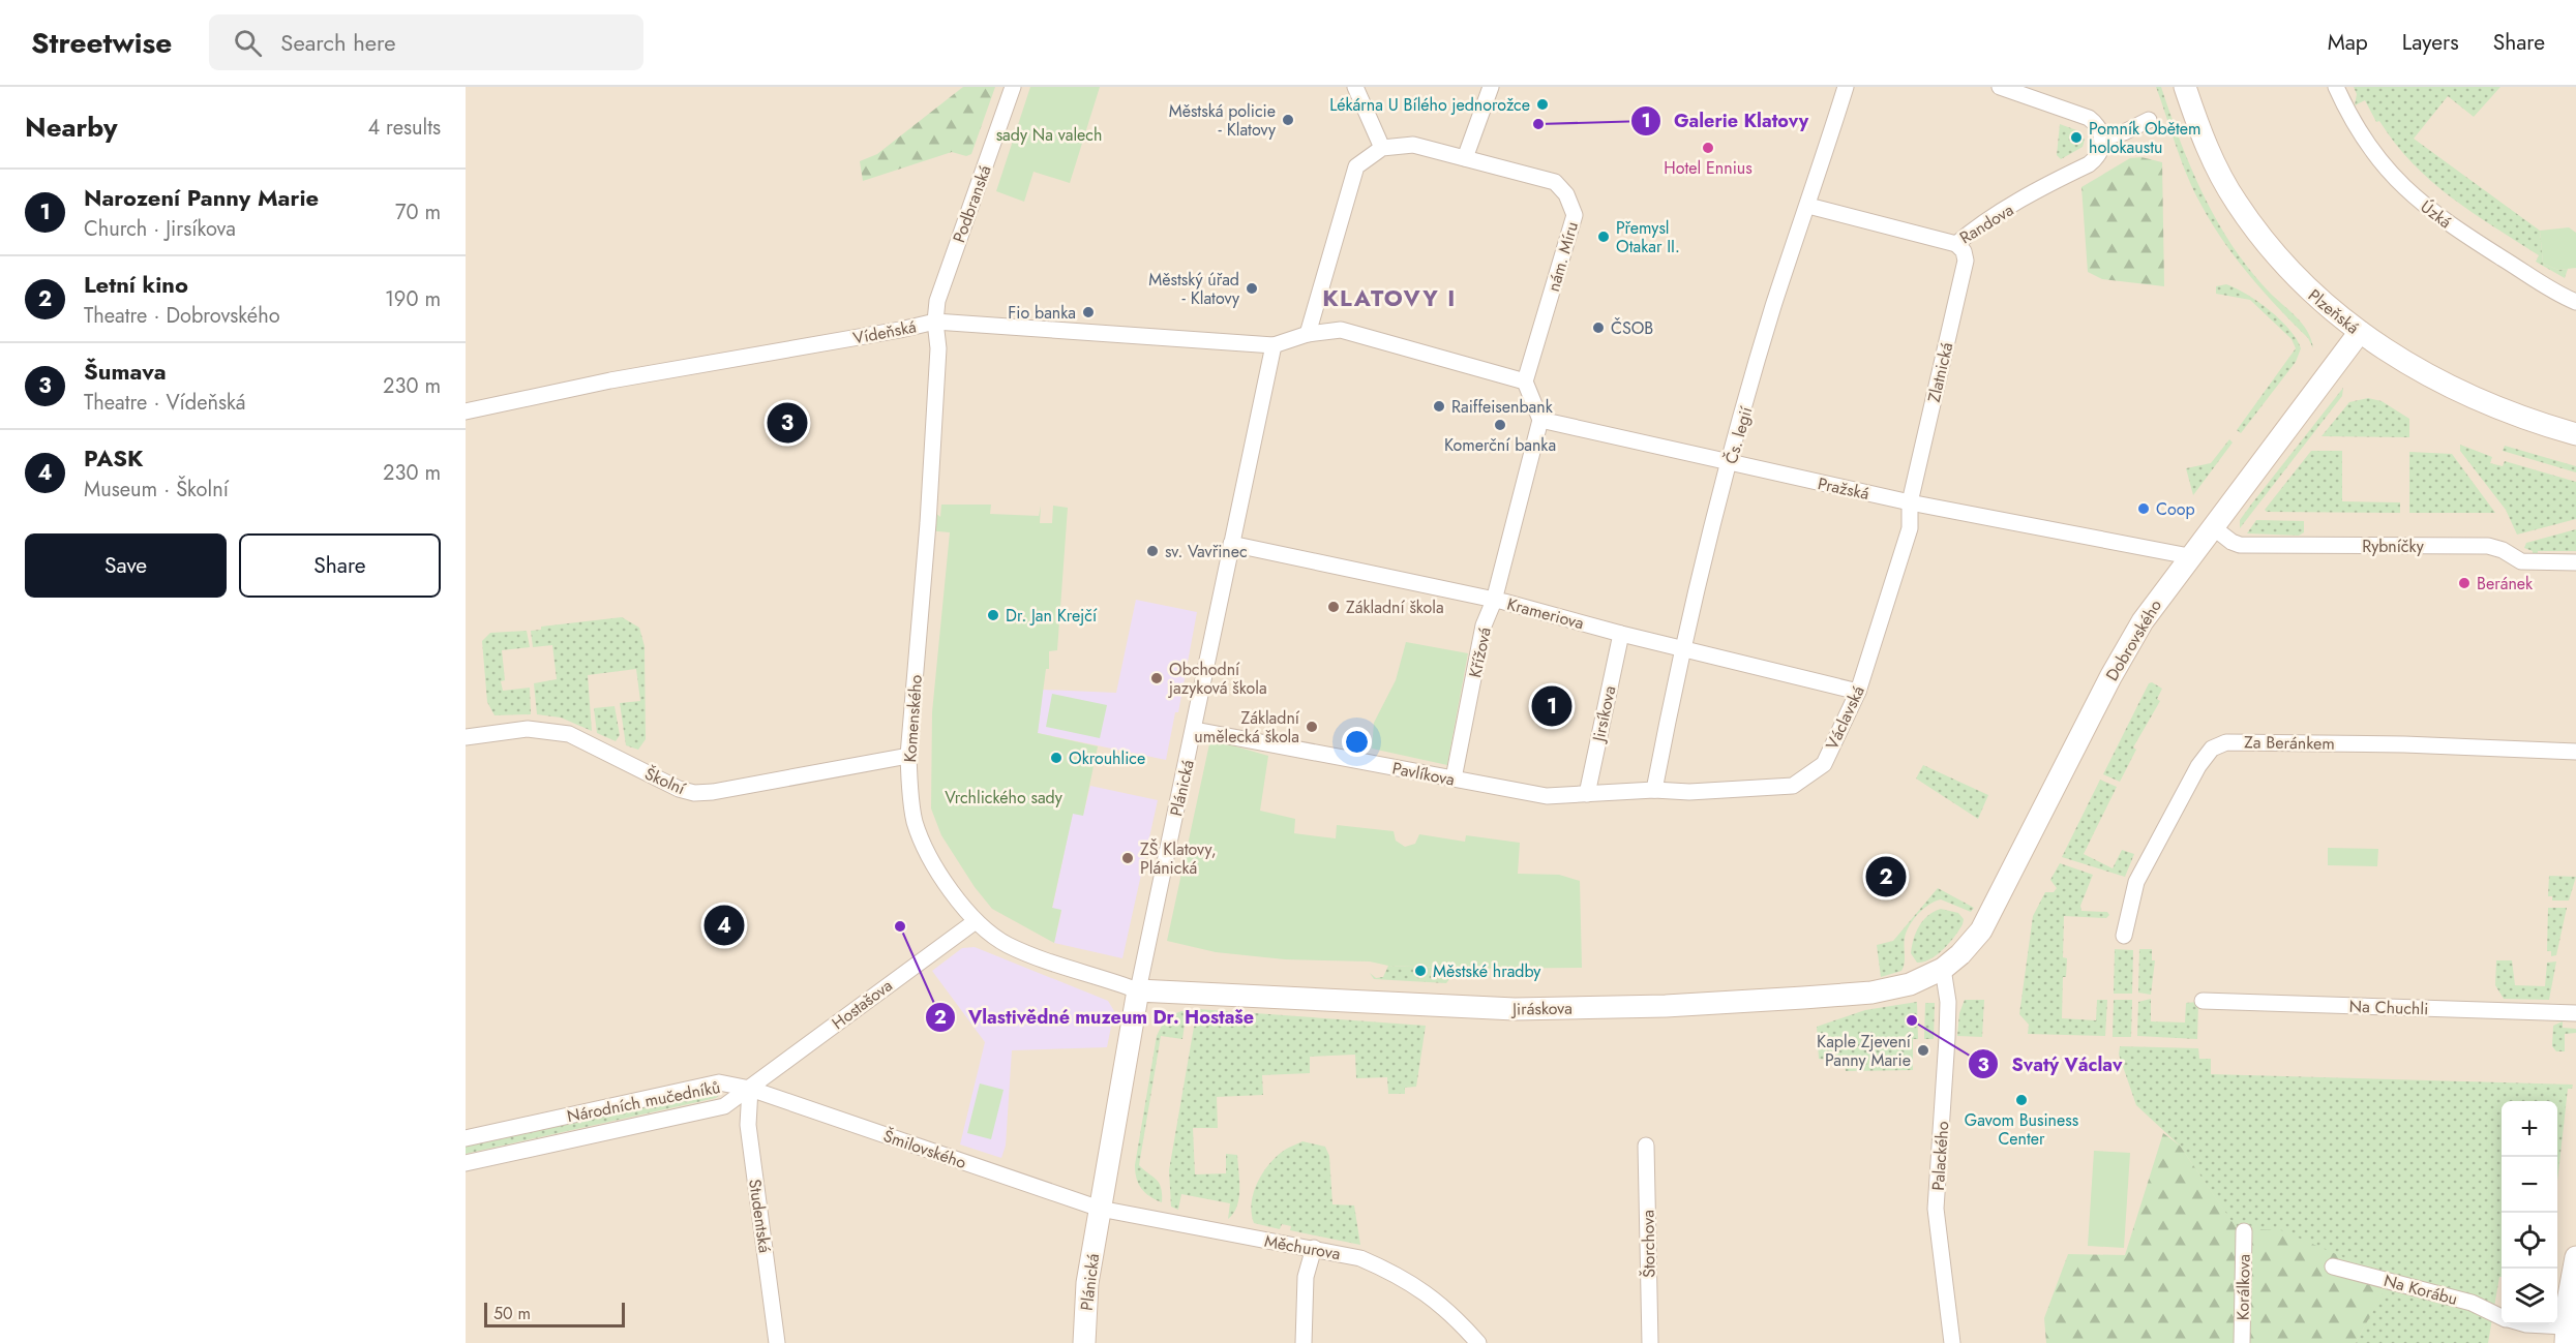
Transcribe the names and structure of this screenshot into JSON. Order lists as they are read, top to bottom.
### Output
{
  "streets": {
    "main road": [
      "Plzeňská",
      "Dobrovského",
      "Plánická",
      "Jiráskova"
    ],
    "street": [
      "Podbranská",
      "Úzká",
      "Randova",
      "nám. Míru",
      "Vídeňská",
      "Zlatnická",
      "Čs. legií",
      "Pražská",
      "Rybníčky",
      "Krameriova",
      "Křížová",
      "Jirsíkova",
      "Václavská",
      "Komenského",
      "Za Beránkem",
      "Pavlíkova",
      "Školní",
      "Hostašova",
      "Na Chuchli",
      "Národních mučedníků",
      "Šmilovského",
      "Palackého",
      "Studentská",
      "Štorchova",
      "Měchurova",
      "Korálkova",
      "Na Korábu"
    ]
  },
  "crossings": [
    ["Podbranská", "Vídeňská"],
    ["Podbranská", "Komenského"],
    ["Randova", "Zlatnická"],
    ["Randova", "Čs. legií"],
    ["nám. Míru", "Vídeňská"],
    ["Plzeňská", "Dobrovského"],
    ["Vídeňská", "Komenského"],
    ["Vídeňská", "Plánická"],
    ["Zlatnická", "Pražská"],
    ["Zlatnická", "Václavská"],
    ["Čs. legií", "Pražská"],
    ["Čs. legií", "Krameriova"],
    ["Čs. legií", "Václavská"],
    ["Čs. legií", "Pavlíkova"],
    ["Pražská", "Dobrovského"],
    ["Pražská", "Křížová"],
    ["Pražská", "Václavská"],
    ["Rybníčky", "Dobrovského"],
    ["Krameriova", "Křížová"],
    ["Krameriova", "Jirsíkova"],
    ["Krameriova", "Václavská"],
    ["Krameriova", "Plánická"],
    ["Dobrovského", "Jiráskova"],
    ["Dobrovského", "Palackého"],
    ["Křížová", "Pavlíkova"],
    ["Jirsíkova", "Pavlíkova"],
    ["Václavská", "Pavlíkova"],
    ["Komenského", "Školní"],
    ["Komenského", "Plánická"],
    ["Komenského", "Hostašova"],
    ["Komenského", "Jiráskova"],
    ["Pavlíkova", "Plánická"],
    ["Plánická", "Jiráskova"],
    ["Plánická", "Šmilovského"],
    ["Plánická", "Měchurova"],
    ["Hostašova", "Národních mučedníků"],
    ["Hostašova", "Šmilovského"],
    ["Hostašova", "Studentská"],
    ["Jiráskova", "Palackého"],
    ["Národních mučedníků", "Šmilovského"],
    ["Národních mučedníků", "Studentská"],
    ["Šmilovského", "Studentská"],
    ["Šmilovského", "Měchurova"]
  ],
  "districts": ["KLATOVY I"],
  "parks": ["sady Na valech", "Vrchlického sady"],
  "places": [
    "Lékárna U Bílého jednorožce",
    "Městská policie - Klatovy",
    "Galerie Klatovy",
    "Pomník Obětem holokaustu",
    "Hotel Ennius",
    "Přemysl Otakar II.",
    "Městský úřad - Klatovy",
    "Fio banka",
    "ČSOB",
    "Raiffeisenbank",
    "Komerční banka",
    "Coop",
    "sv. Vavřinec",
    "Beránek",
    "Základní škola",
    "Dr. Jan Krejčí",
    "Obchodní jazyková škola",
    "Základní umělecká škola",
    "Okrouhlice",
    "ZŠ Klatovy, Plánická",
    "Vlastivědné muzeum Dr. Hostaše",
    "Městské hradby",
    "Svatý Václav",
    "Kaple Zjevení Panny Marie",
    "Gavom Business Center"
  ],
  "scale_bar": "50 m",
  "page": {
    "header": "Streetwise",
    "search": "Search here",
    "nav": ["Map", "Layers", "Share"],
    "heading": ["Nearby", "4 results"],
    "list": [
      {
        "mark": "1",
        "name": "Narození Panny Marie",
        "note": "Church · Jirsíkova",
        "value": "70 m"
      },
      {
        "mark": "2",
        "name": "Letní kino",
        "note": "Theatre · Dobrovského",
        "value": "190 m"
      },
      {
        "mark": "3",
        "name": "Šumava",
        "note": "Theatre · Vídeňská",
        "value": "230 m"
      },
      {
        "mark": "4",
        "name": "PASK",
        "note": "Museum · Školní",
        "value": "230 m"
      }
    ],
    "pins": [
      "3",
      "1",
      "2",
      "4"
    ],
    "buttons": ["Save", "Share"],
    "map_buttons": ["+", "−"],
    "scale": "50 m"
  }
}
